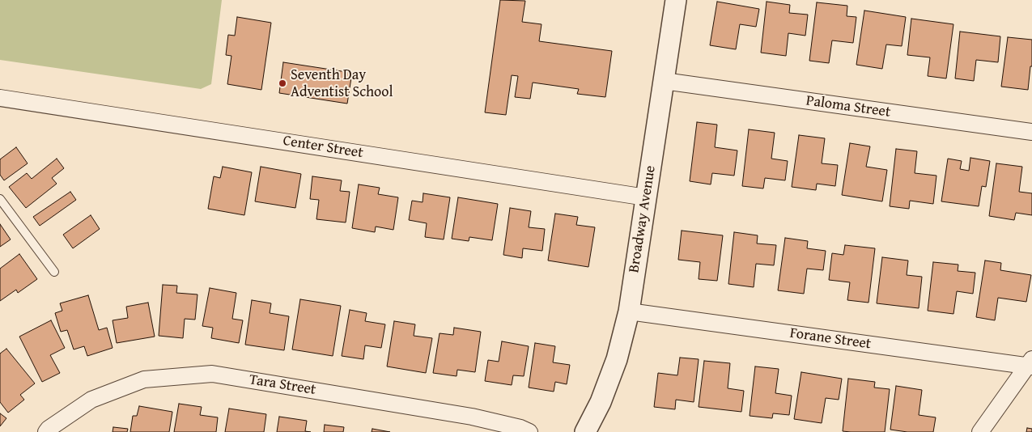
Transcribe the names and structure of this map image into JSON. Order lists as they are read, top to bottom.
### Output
{
  "streets": {
    "street": [
      "Paloma Street",
      "Center Street",
      "Broadway Avenue",
      "Forane Street",
      "Tara Street"
    ]
  },
  "crossings": [
    ["Paloma Street", "Broadway Avenue"],
    ["Center Street", "Broadway Avenue"],
    ["Broadway Avenue", "Forane Street"]
  ],
  "places": ["Seventh Day Adventist School"]
}
